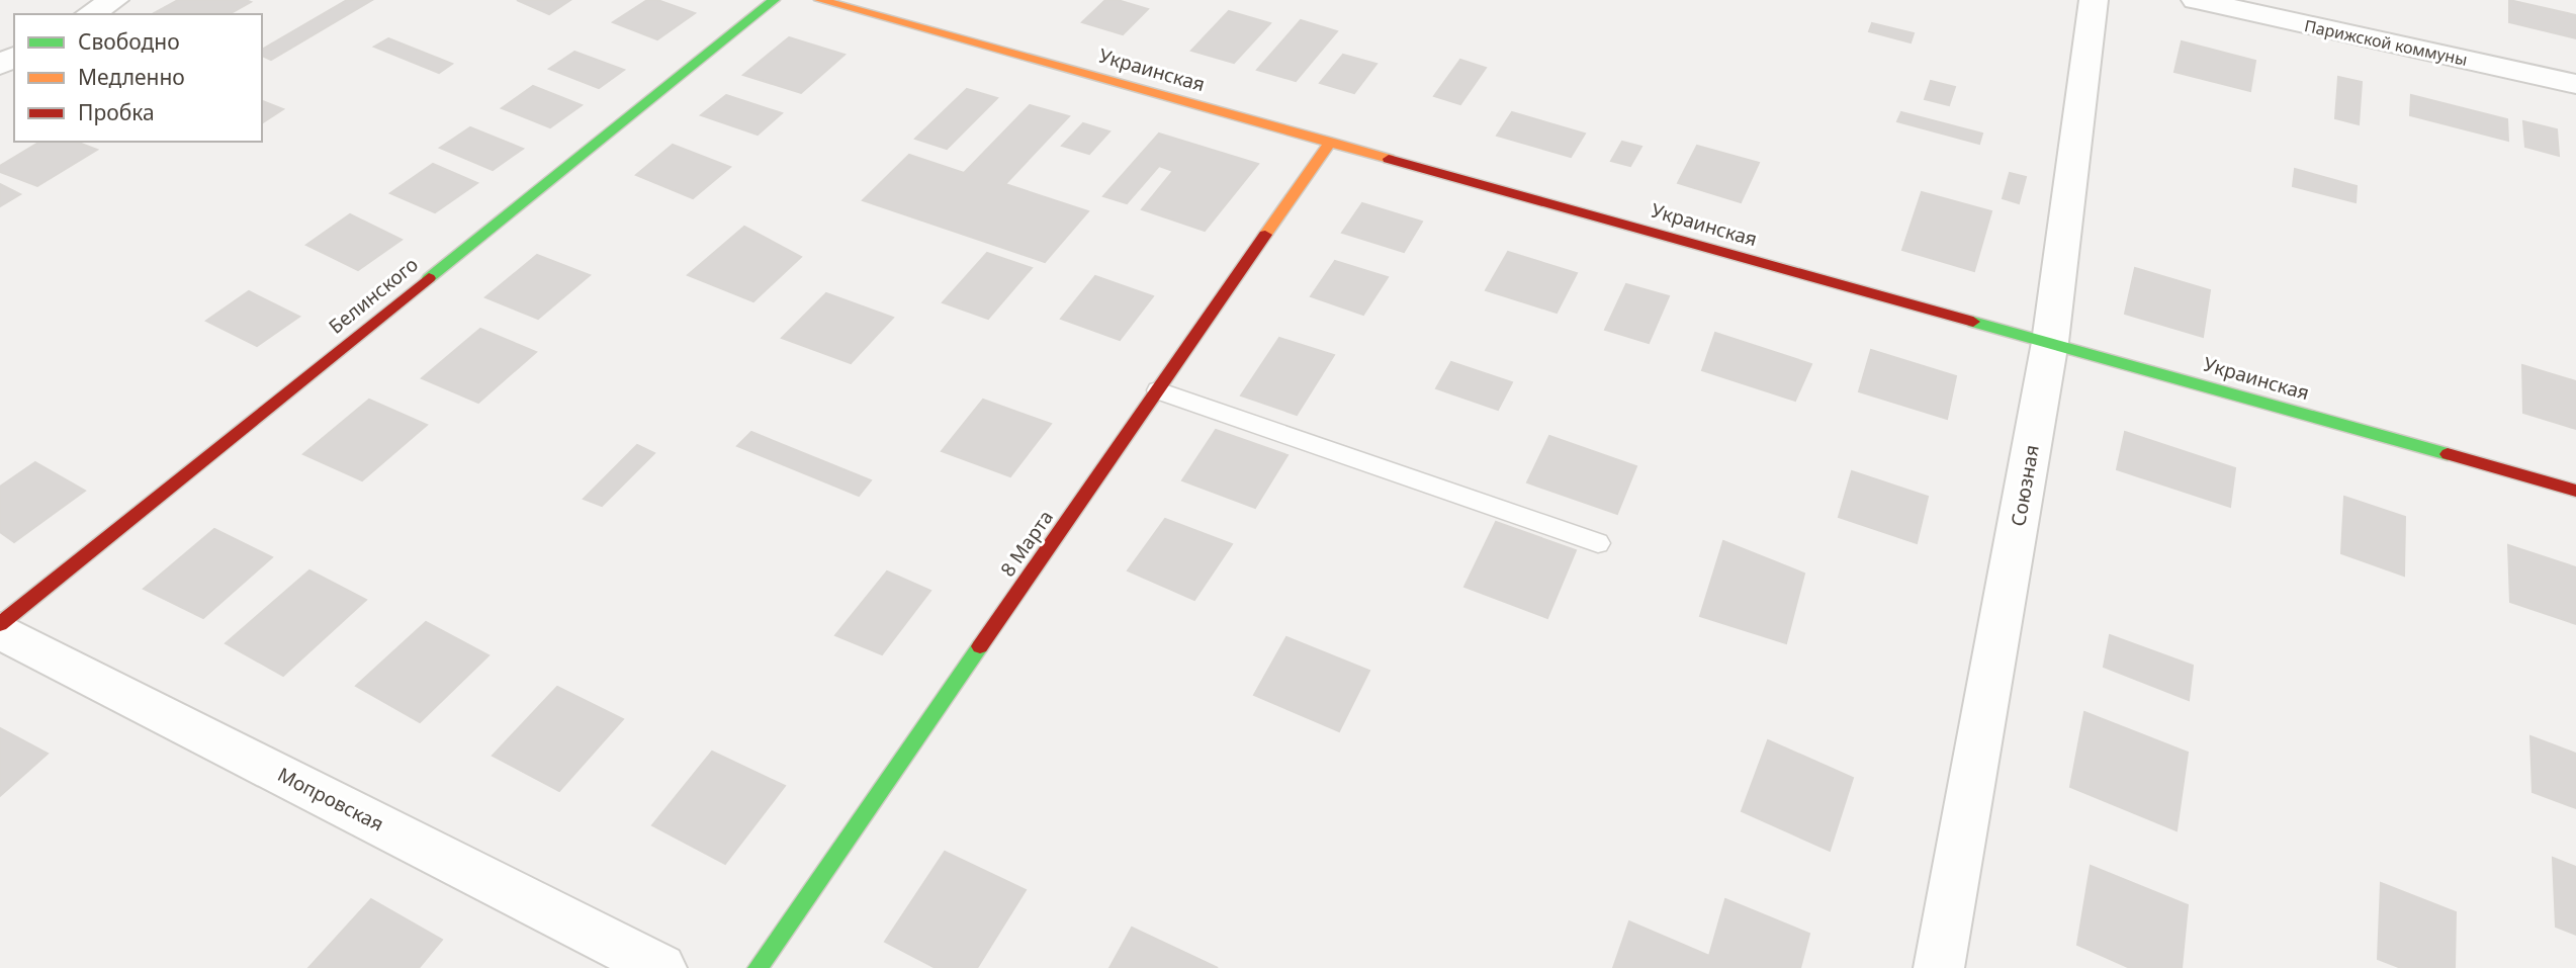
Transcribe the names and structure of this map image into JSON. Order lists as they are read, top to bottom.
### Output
{
  "streets": {
    "street": [
      "Парижской коммуны",
      "Украинская",
      "Белинского",
      "Союзная",
      "8 Марта",
      "Мопровская"
    ]
  },
  "crossings": [
    ["Украинская", "Союзная"],
    ["Украинская", "8 Марта"]
  ],
  "legend": ["Свободно", "Медленно", "Пробка"]
}
